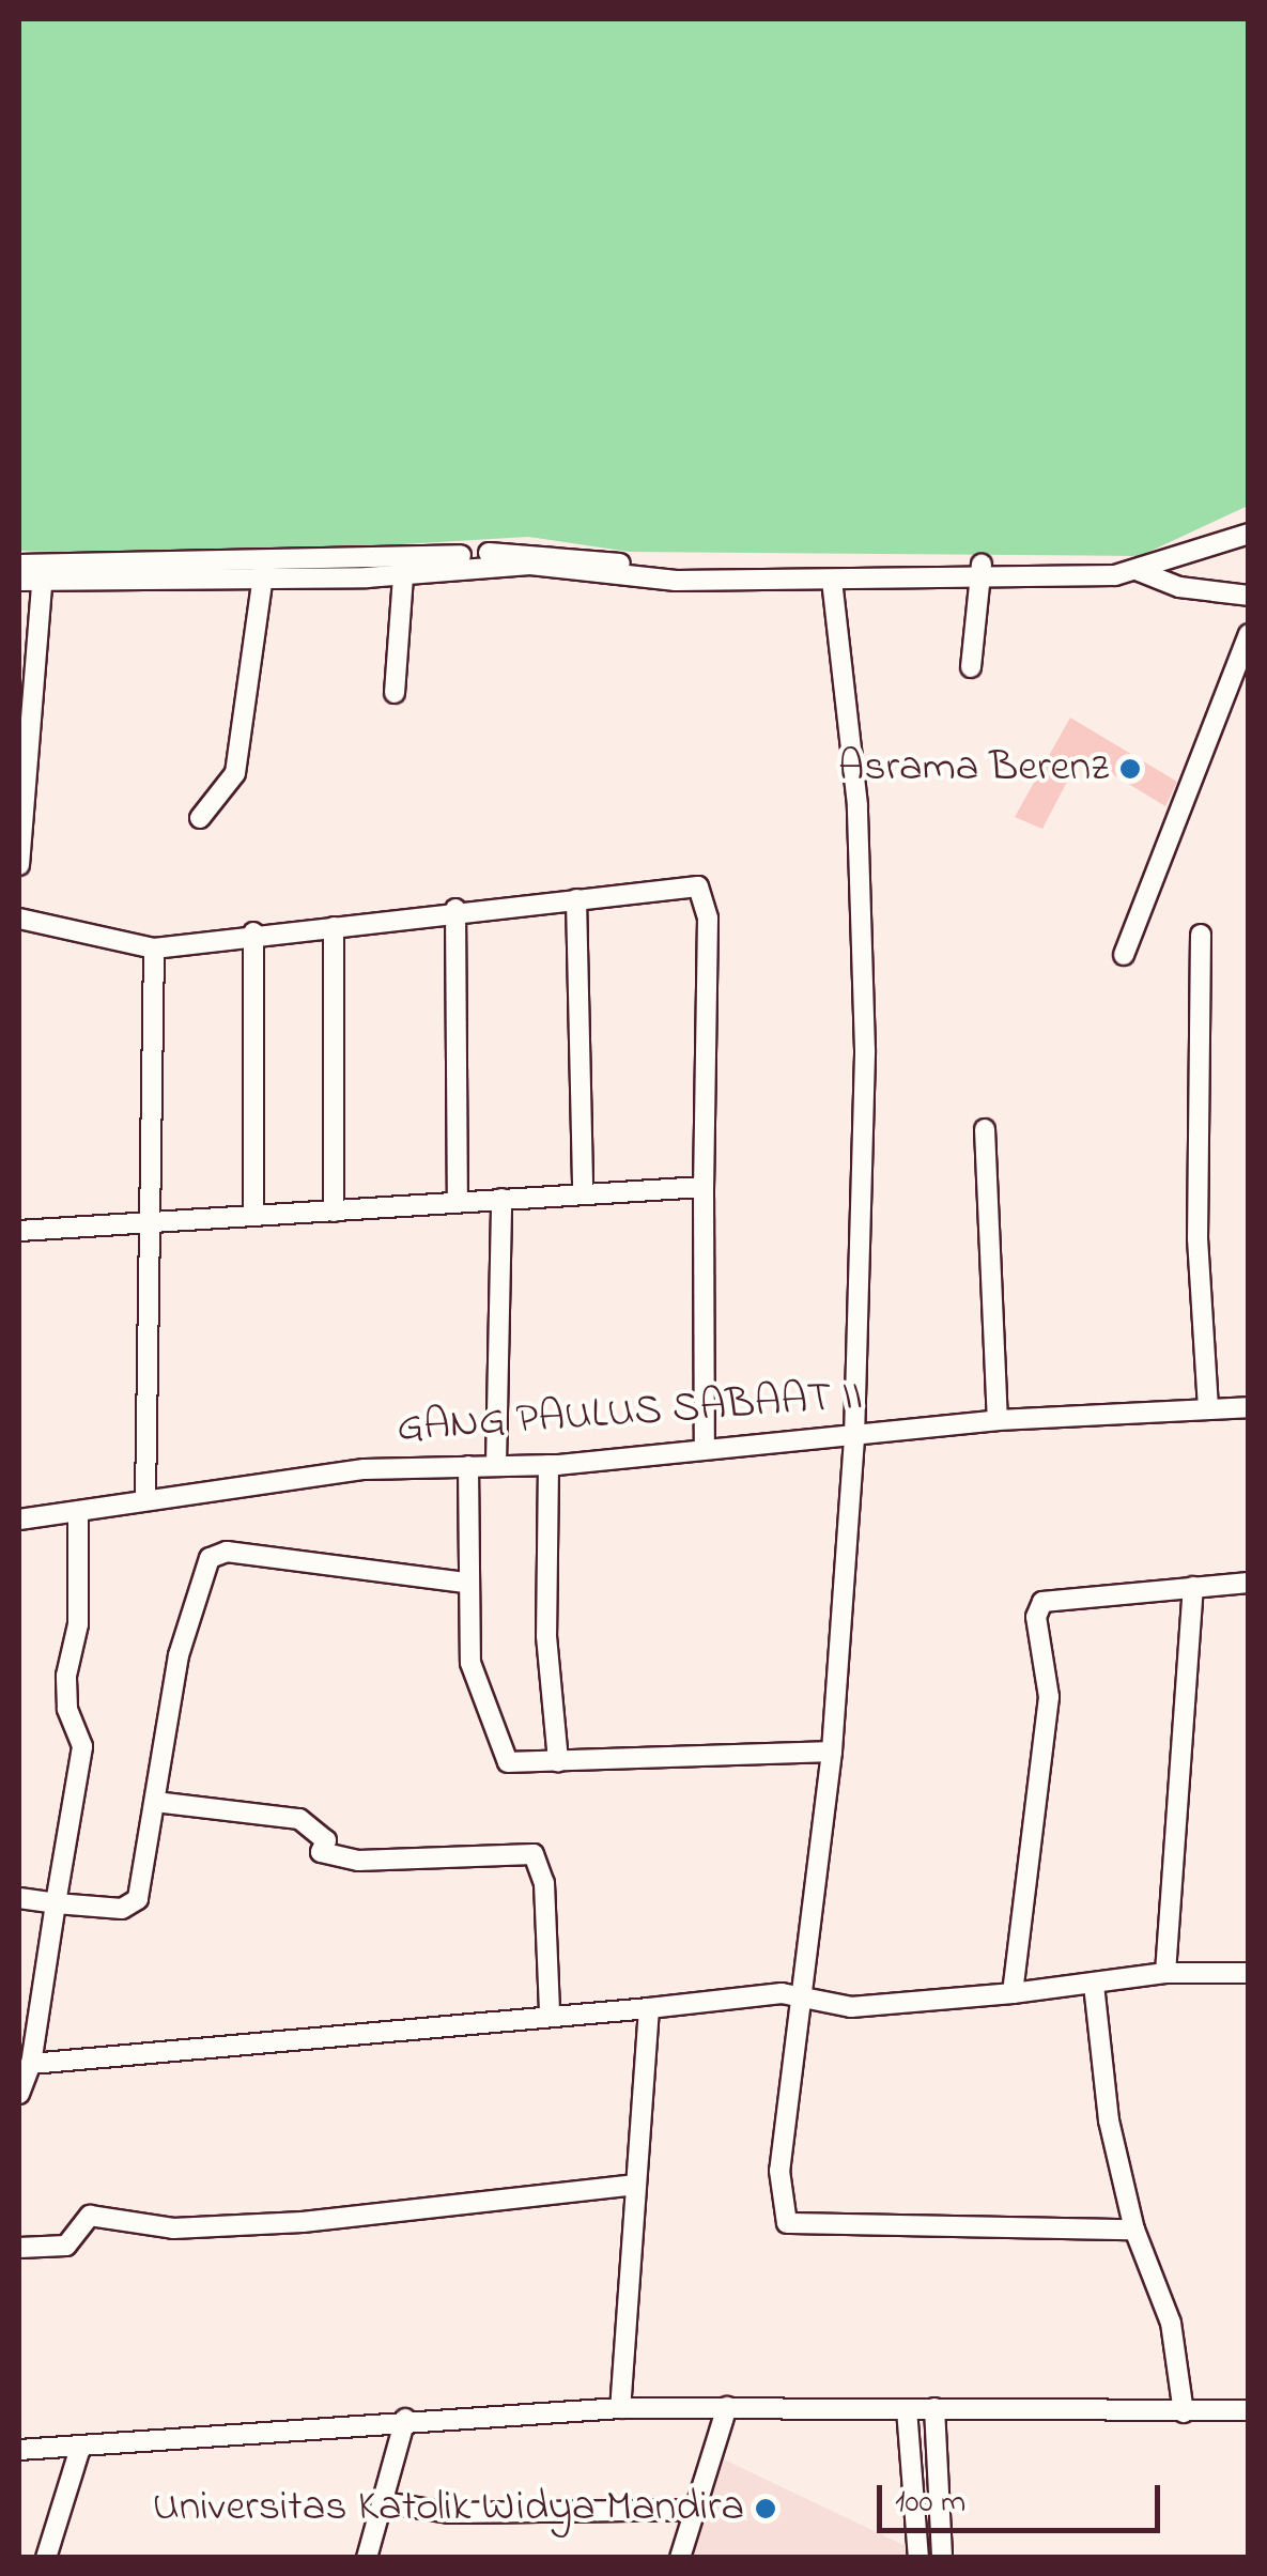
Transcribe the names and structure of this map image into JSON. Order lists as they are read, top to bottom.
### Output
{
  "streets": {
    "street": ["GANG PAULUS SABAAT II"]
  },
  "places": ["Asrama Berenz", "Universitas Katolik Widya Mandira"],
  "scale_bar": "100 m"
}
